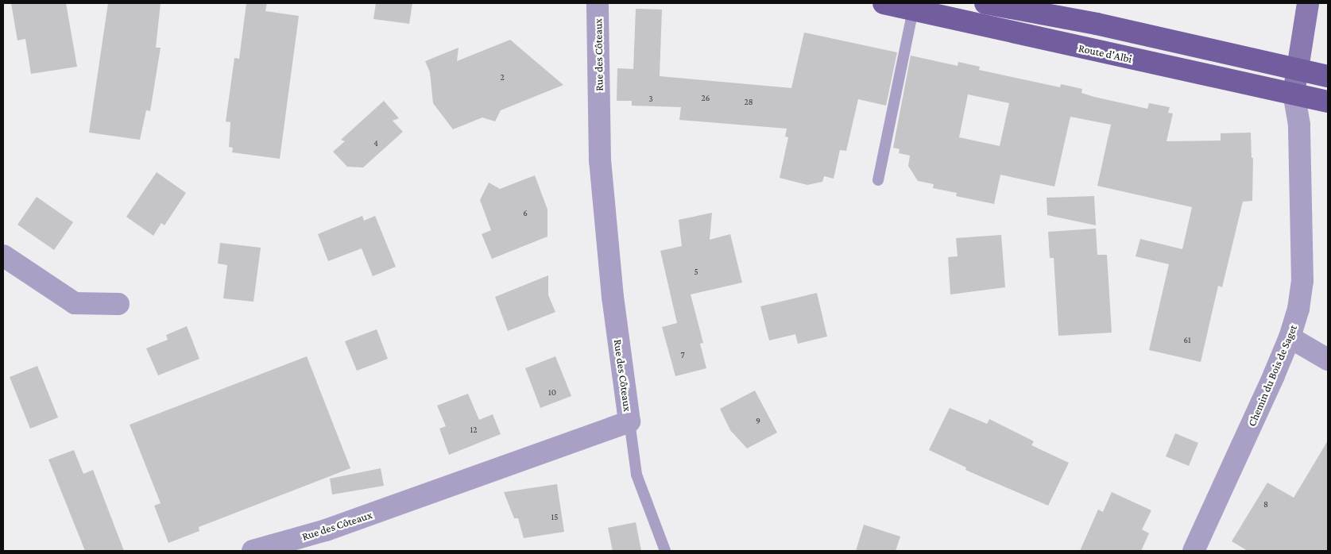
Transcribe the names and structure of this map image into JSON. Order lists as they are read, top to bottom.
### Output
{
  "streets": {
    "main road": ["Route d'Albi"],
    "street": ["Rue des Côteaux", "Chemin du Bois de Saget"]
  },
  "crossings": [
    ["Route d'Albi", "Chemin du Bois de Saget"]
  ],
  "house_numbers": [
    "2",
    "26",
    "3",
    "28",
    "4",
    "6",
    "5",
    "61",
    "7",
    "10",
    "9",
    "12",
    "8",
    "15"
  ]
}
